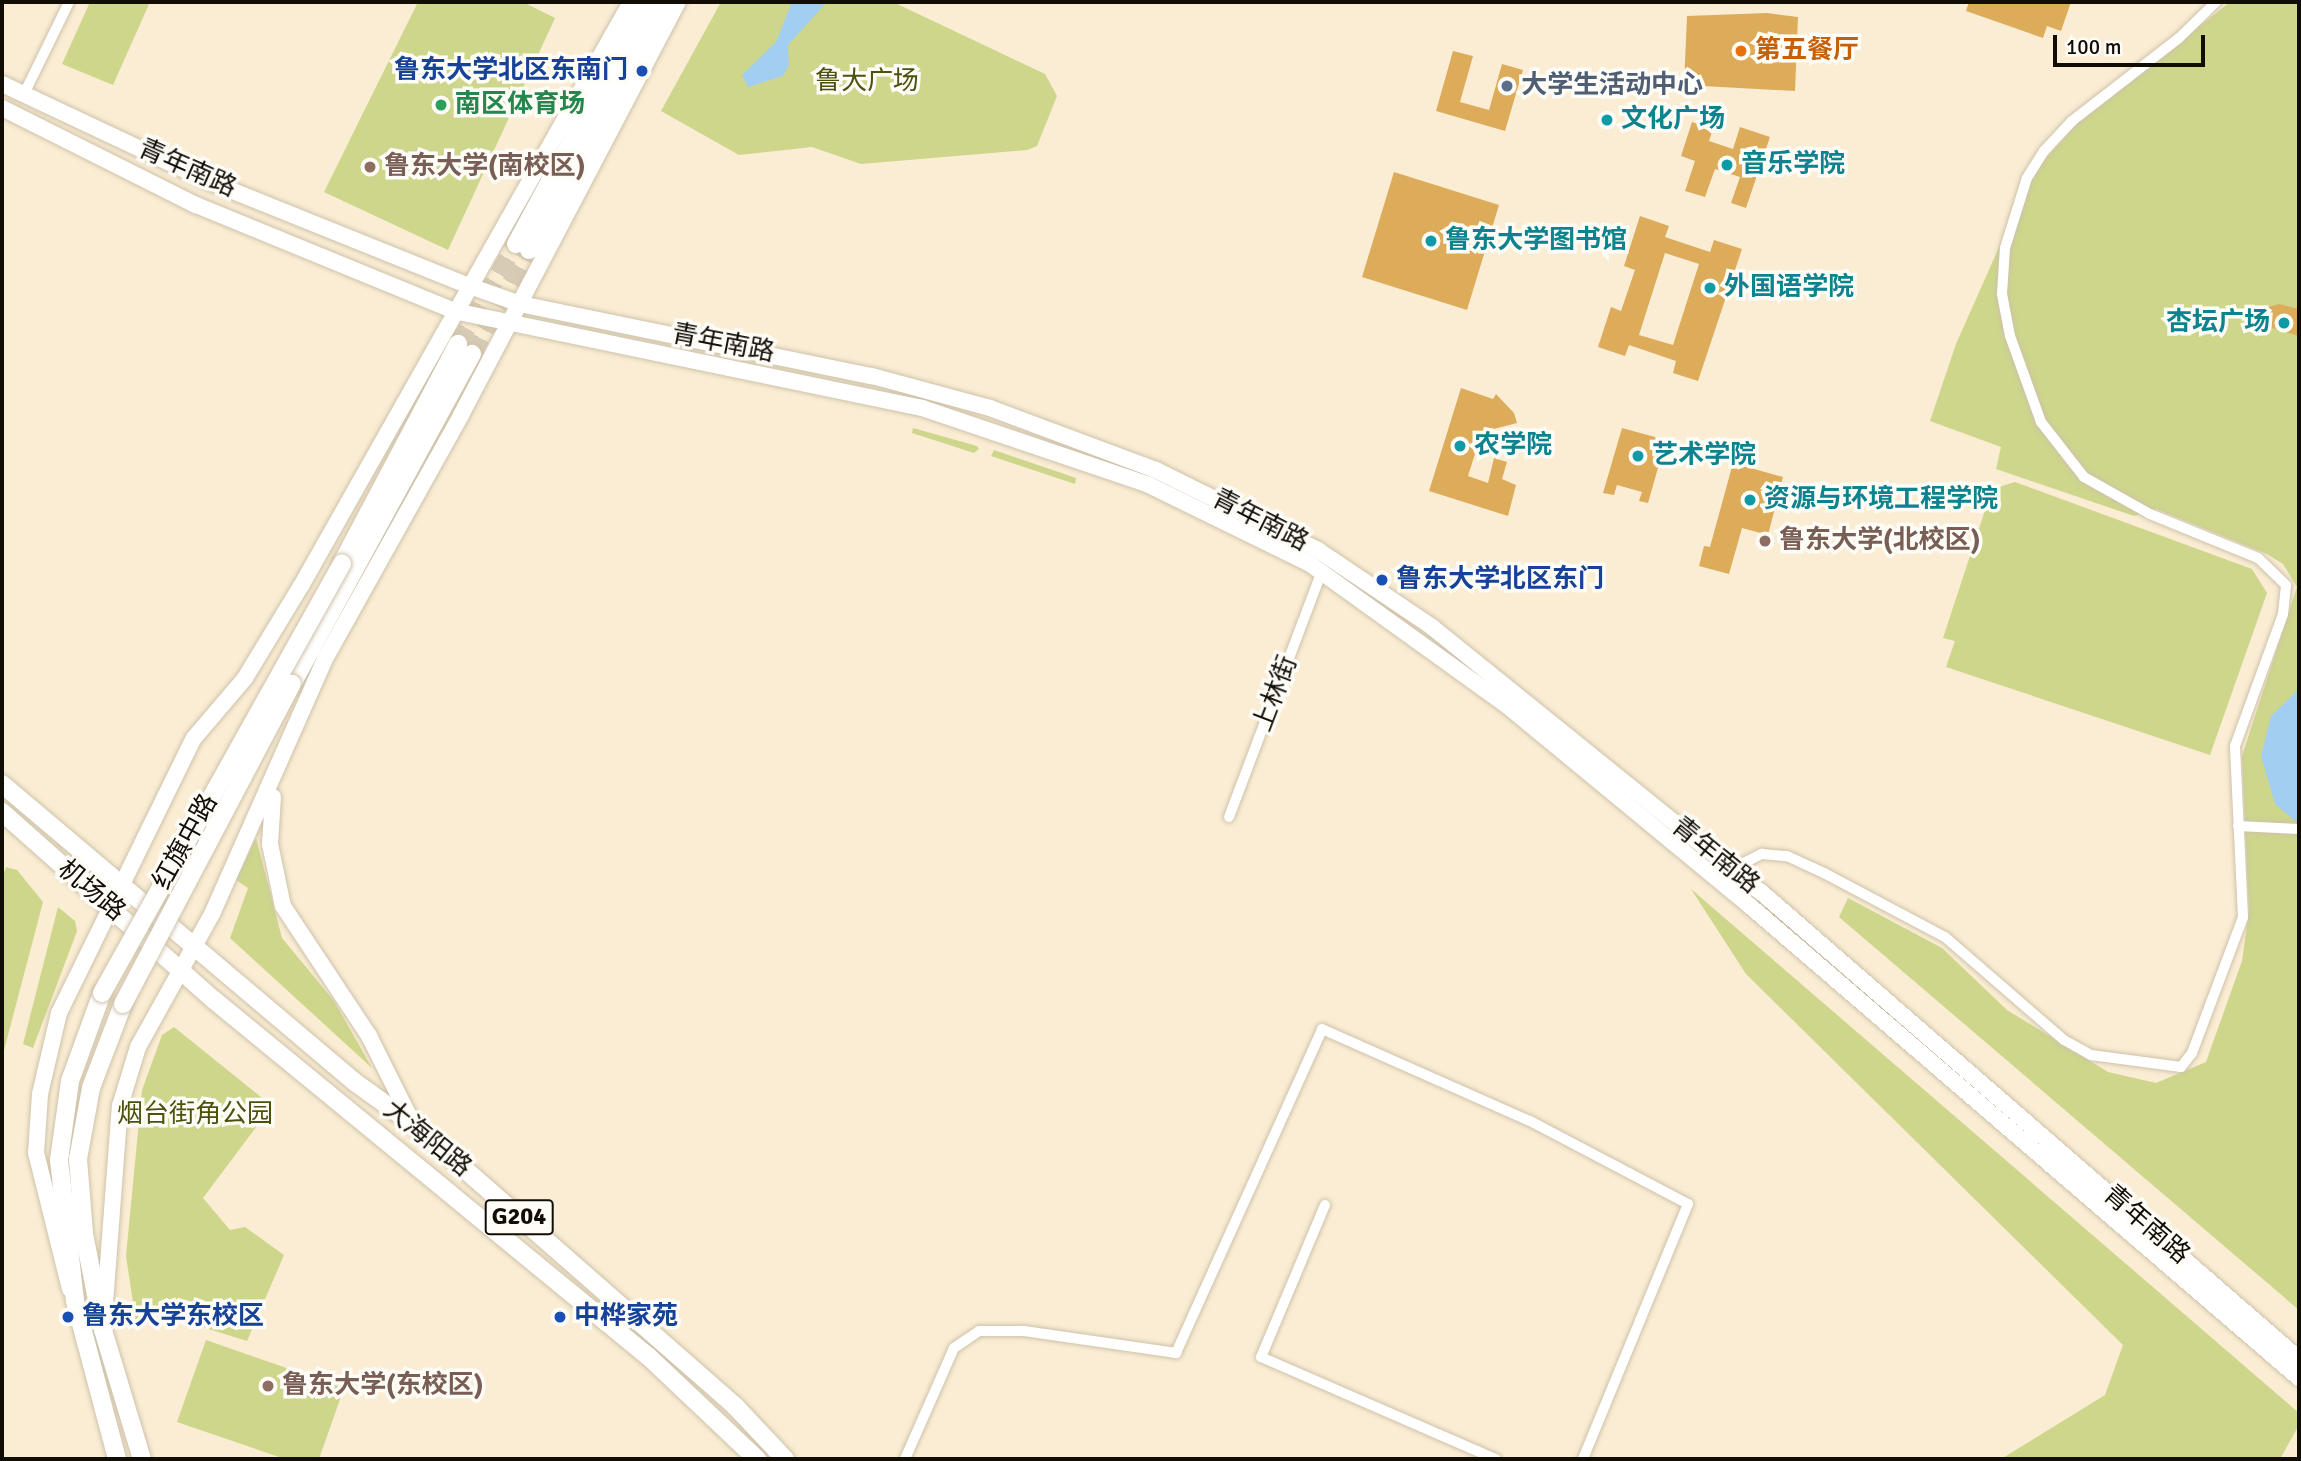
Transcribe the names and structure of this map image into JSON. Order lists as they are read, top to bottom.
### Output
{
  "streets": {
    "main road": [
      "青年南路",
      "红旗中路",
      "机场路",
      "大海阳路",
      "G204"
    ],
    "street": ["上林街"]
  },
  "crossings": [
    ["青年南路", "上林街"],
    ["机场路", "大海阳路"]
  ],
  "parks": ["鲁大广场", "烟台街角公园"],
  "places": [
    "第五餐厅",
    "鲁东大学北区东南门",
    "大学生活动中心",
    "南区体育场",
    "文化广场",
    "音乐学院",
    "鲁东大学(南校区)",
    "鲁东大学图书馆",
    "外国语学院",
    "杏坛广场",
    "农学院",
    "艺术学院",
    "资源与环境工程学院",
    "鲁东大学(北校区)",
    "鲁东大学北区东门",
    "鲁东大学东校区",
    "中桦家苑",
    "鲁东大学(东校区)"
  ],
  "scale_bar": "100 m"
}
